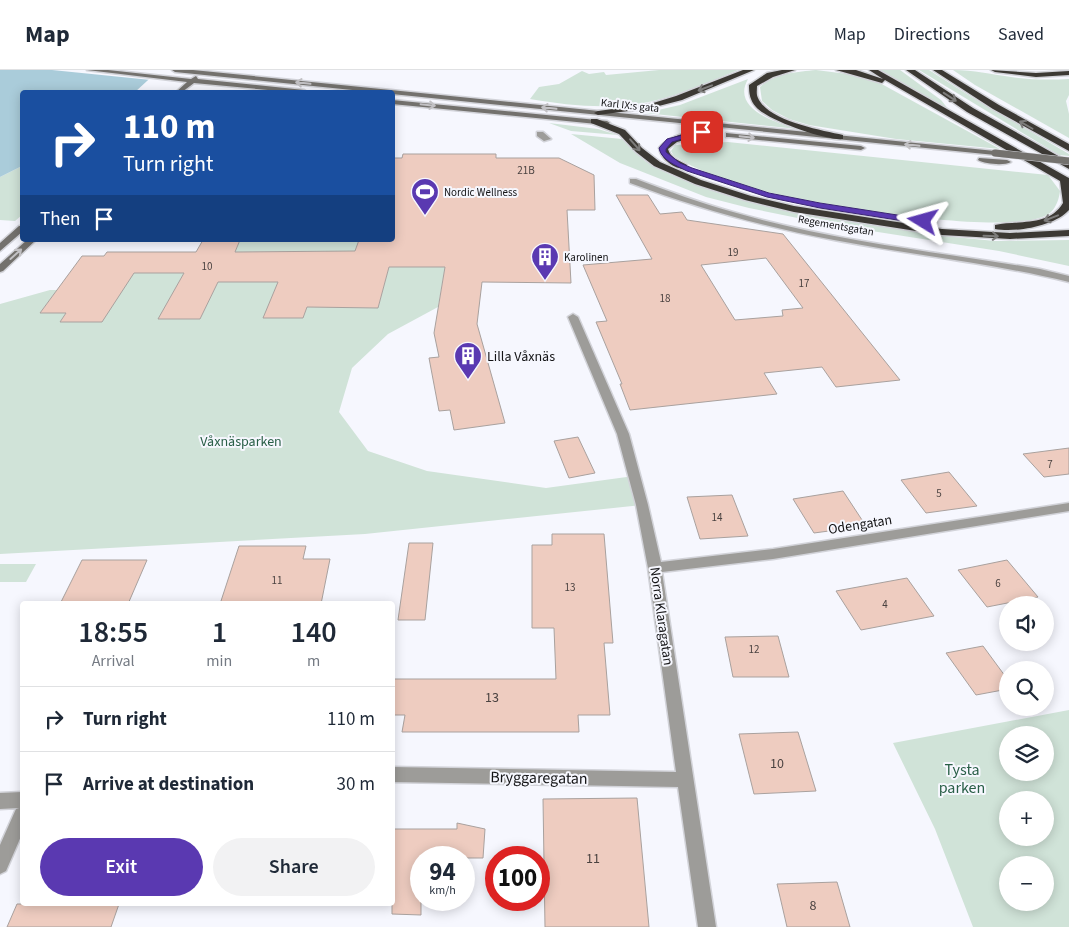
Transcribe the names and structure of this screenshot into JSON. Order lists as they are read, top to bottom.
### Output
{
  "streets": {
    "street": [
      "Karl IX:s gata",
      "Regementsgatan",
      "Odengatan",
      "Norra Klaragatan",
      "Bryggaregatan"
    ]
  },
  "crossings": [
    ["Odengatan", "Norra Klaragatan"],
    ["Norra Klaragatan", "Bryggaregatan"]
  ],
  "parks": ["Våxnäsparken", "Tysta parken"],
  "places": {
    "sports": ["Nordic Wellness"],
    "building": ["Karolinen", "Lilla Våxnäs"]
  },
  "house_numbers": [
    "21B",
    "19",
    "10",
    "17",
    "18",
    "7",
    "5",
    "14",
    "11",
    "6",
    "13",
    "4",
    "12",
    "13",
    "10",
    "11",
    "8"
  ],
  "page": {
    "header": "Map",
    "nav": ["Map", "Directions", "Saved"],
    "turn": ["110 m", "Turn right"],
    "then": "Then",
    "map_buttons": ["+", "−"],
    "eta": [
      "18:55",
      "Arrival",
      "1",
      "min",
      "140",
      "m"
    ],
    "list": [
      {
        "name": "Turn right",
        "value": "110 m"
      },
      {
        "name": "Arrive at destination",
        "value": "30 m"
      }
    ],
    "buttons": ["Exit", "Share"],
    "speed": "94 km/h",
    "limit": "100"
  }
}
